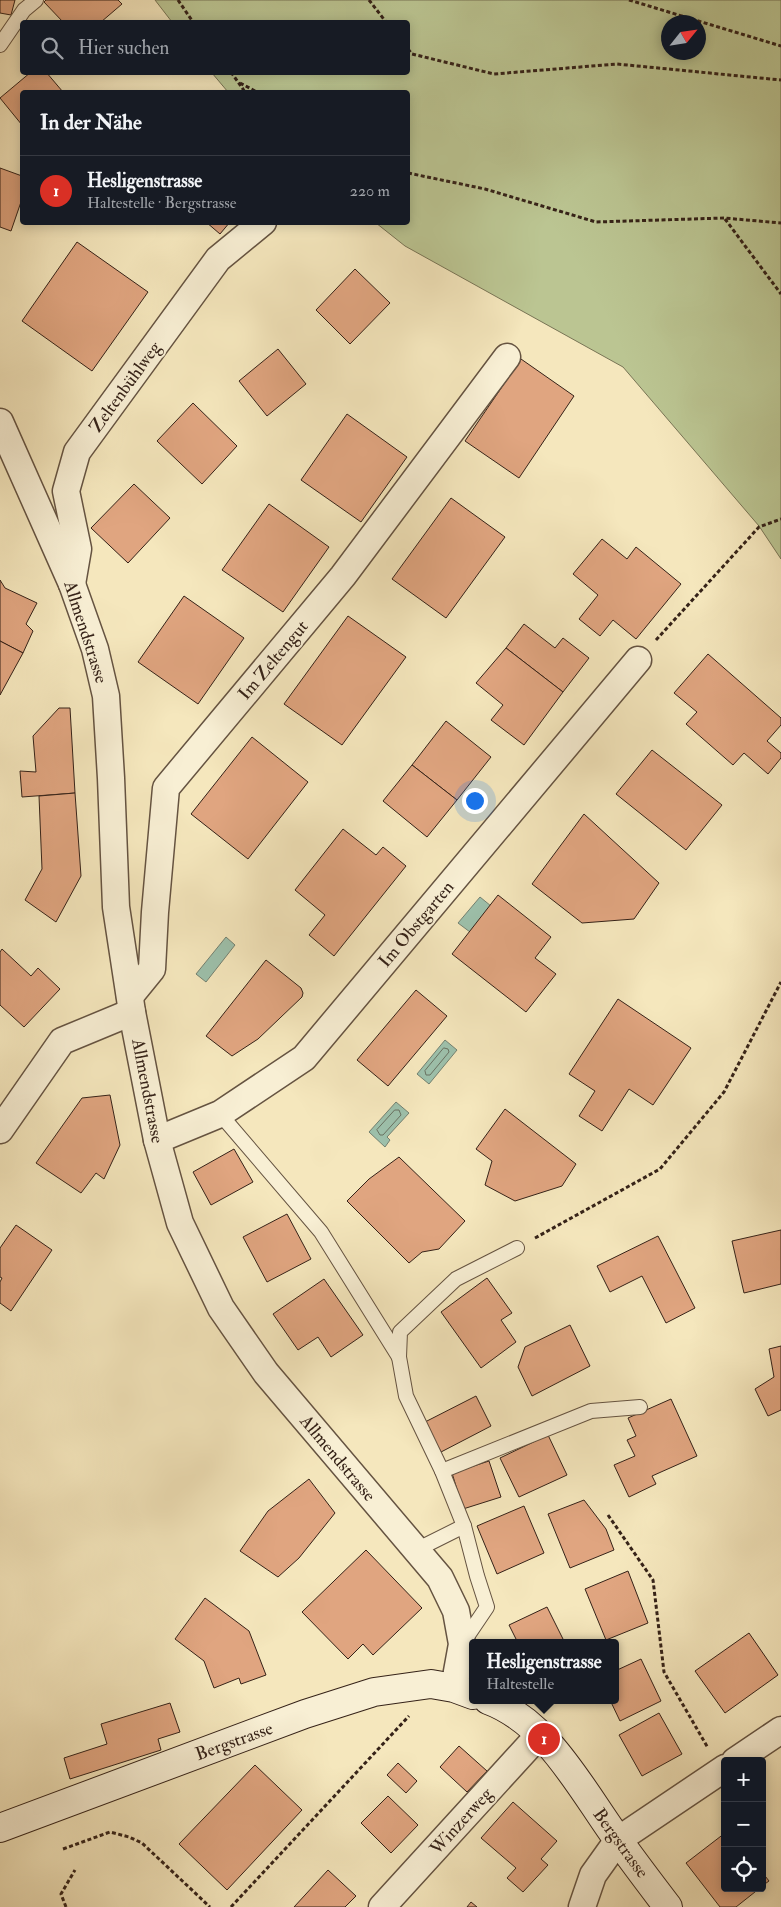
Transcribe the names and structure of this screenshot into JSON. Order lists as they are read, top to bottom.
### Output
{
  "streets": {
    "street": [
      "Zeltenbühlweg",
      "Allmendstrasse",
      "Im Zeltengut",
      "Im Obstgarten",
      "Bergstrasse",
      "Winzerweg"
    ]
  },
  "crossings": [
    ["Zeltenbühlweg", "Allmendstrasse"],
    ["Allmendstrasse", "Im Zeltengut"],
    ["Allmendstrasse", "Im Obstgarten"],
    ["Allmendstrasse", "Bergstrasse"],
    ["Bergstrasse", "Winzerweg"]
  ],
  "north": "top right",
  "page": {
    "search": "Hier suchen",
    "heading": "In der Nähe",
    "list": [
      {
        "mark": "1",
        "name": "Hesligenstrasse",
        "note": "Haltestelle · Bergstrasse",
        "value": "220 m"
      }
    ],
    "popup": ["Hesligenstrasse", "Haltestelle"],
    "pins": "1",
    "map_buttons": ["+", "−"]
  }
}
